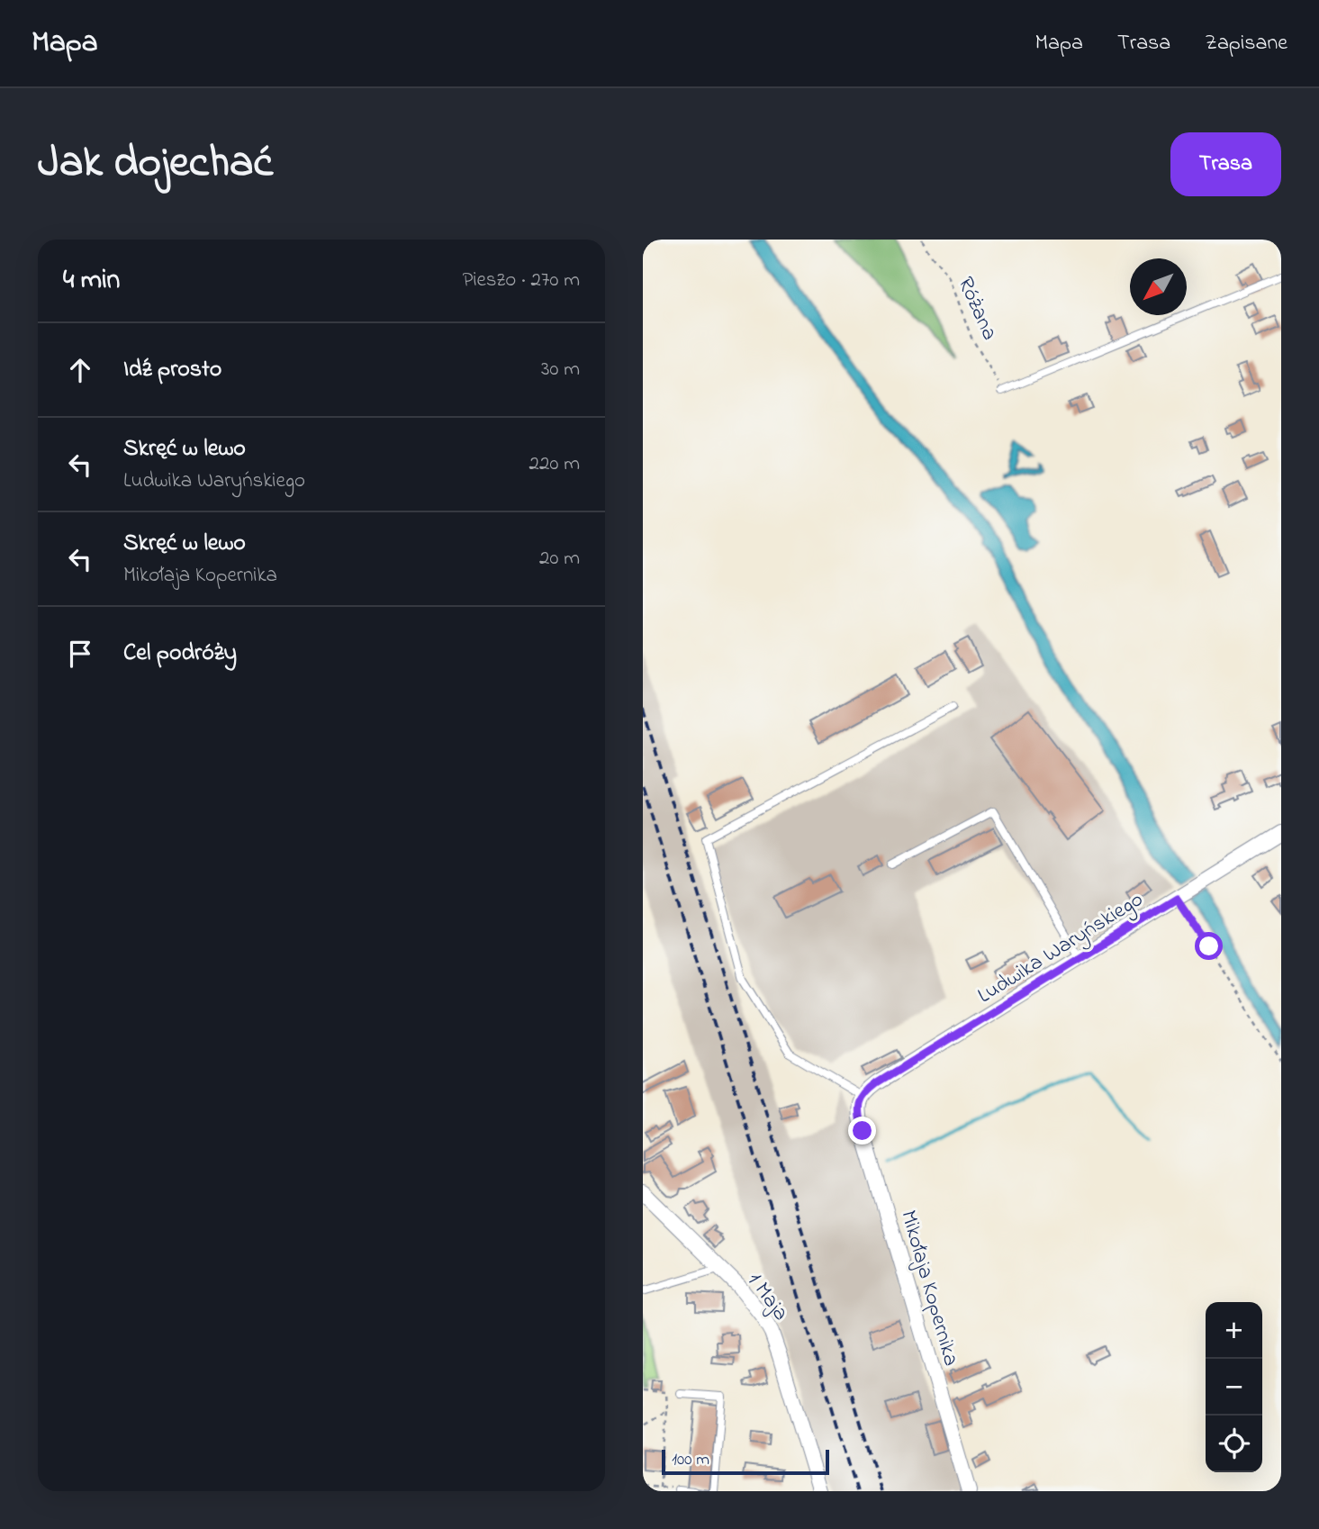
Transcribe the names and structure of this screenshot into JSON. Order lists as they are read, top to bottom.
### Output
{
  "streets": {
    "street": ["Ludwika Waryńskiego", "Mikołaja Kopernika", "1 Maja"],
    "path": ["Różana"]
  },
  "crossings": [
    ["Ludwika Waryńskiego", "Mikołaja Kopernika"]
  ],
  "scale_bar": "100 m",
  "north": "bottom left",
  "page": {
    "header": "Mapa",
    "nav": ["Mapa", "Trasa", "Zapisane"],
    "title": "Jak dojechać",
    "buttons": "Trasa",
    "heading": ["4 min", "Pieszo · 270 m"],
    "list": [
      ["Idź prosto", "30 m"],
      ["Skręć w lewo", "Ludwika Waryńskiego", "220 m"],
      ["Skręć w lewo", "Mikołaja Kopernika", "20 m"],
      "Cel podróży"
    ],
    "map_buttons": ["+", "−"],
    "scale": "100 m"
  }
}
